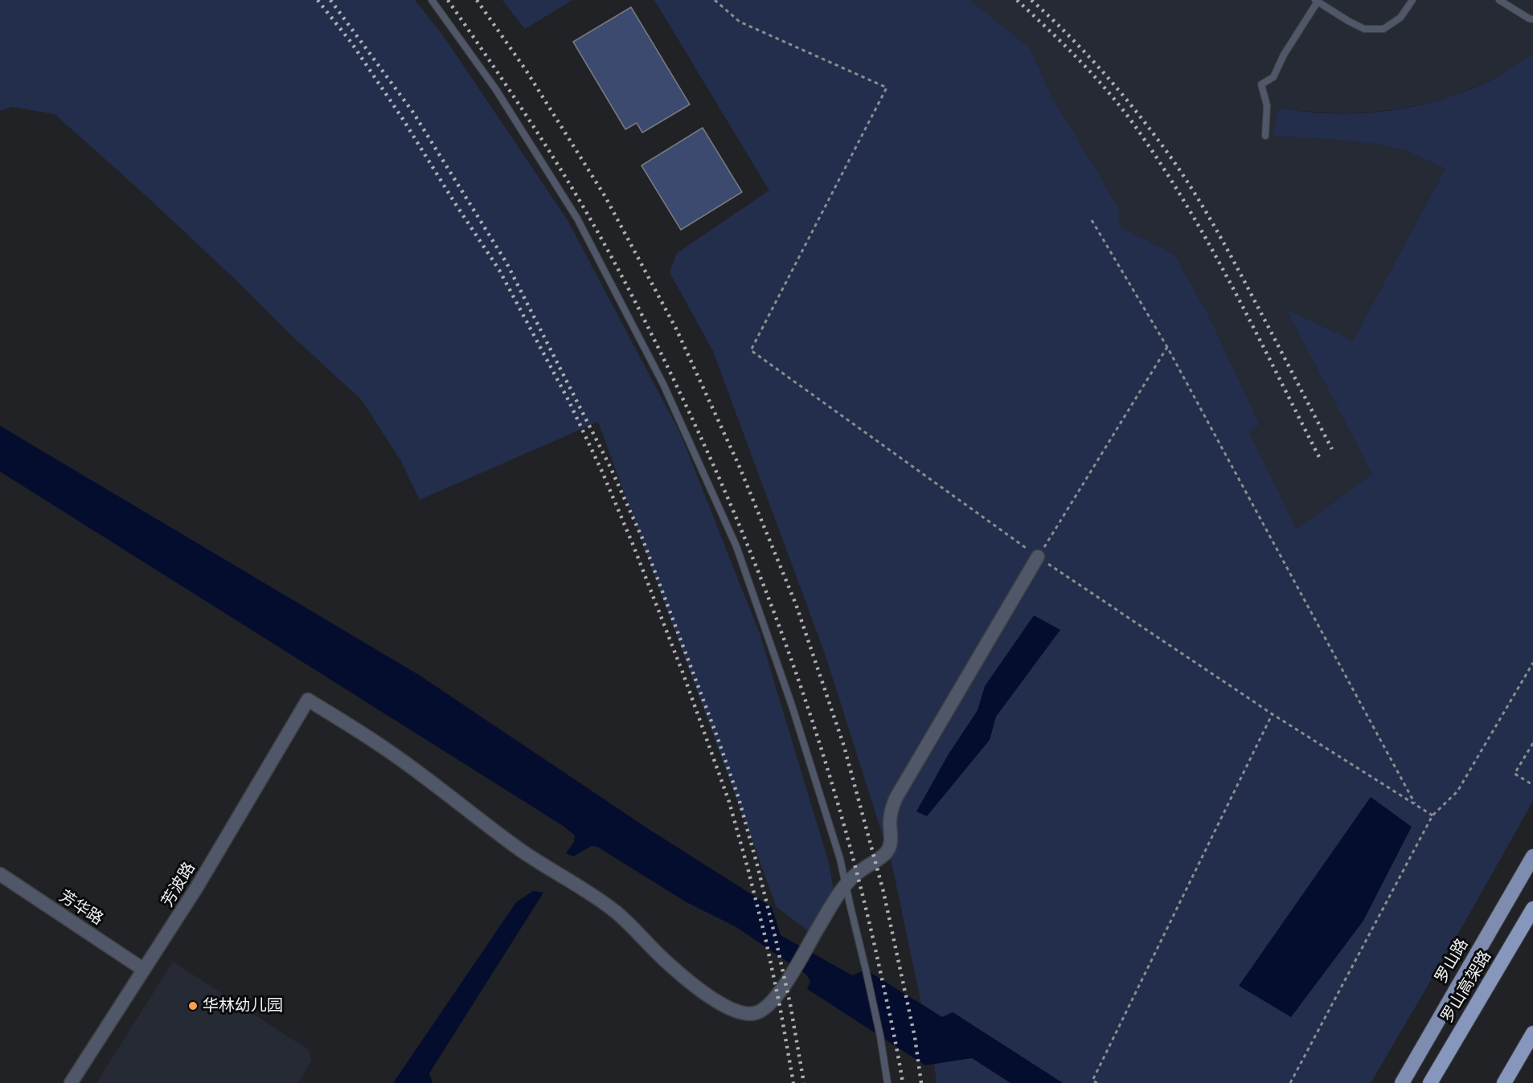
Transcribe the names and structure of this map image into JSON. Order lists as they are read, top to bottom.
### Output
{
  "streets": {
    "highway": ["罗山高架路"],
    "main road": ["罗山路"],
    "street": ["芳波路", "芳华路"]
  },
  "crossings": [
    ["芳波路", "芳华路"]
  ],
  "places": ["华林幼儿园"]
}
